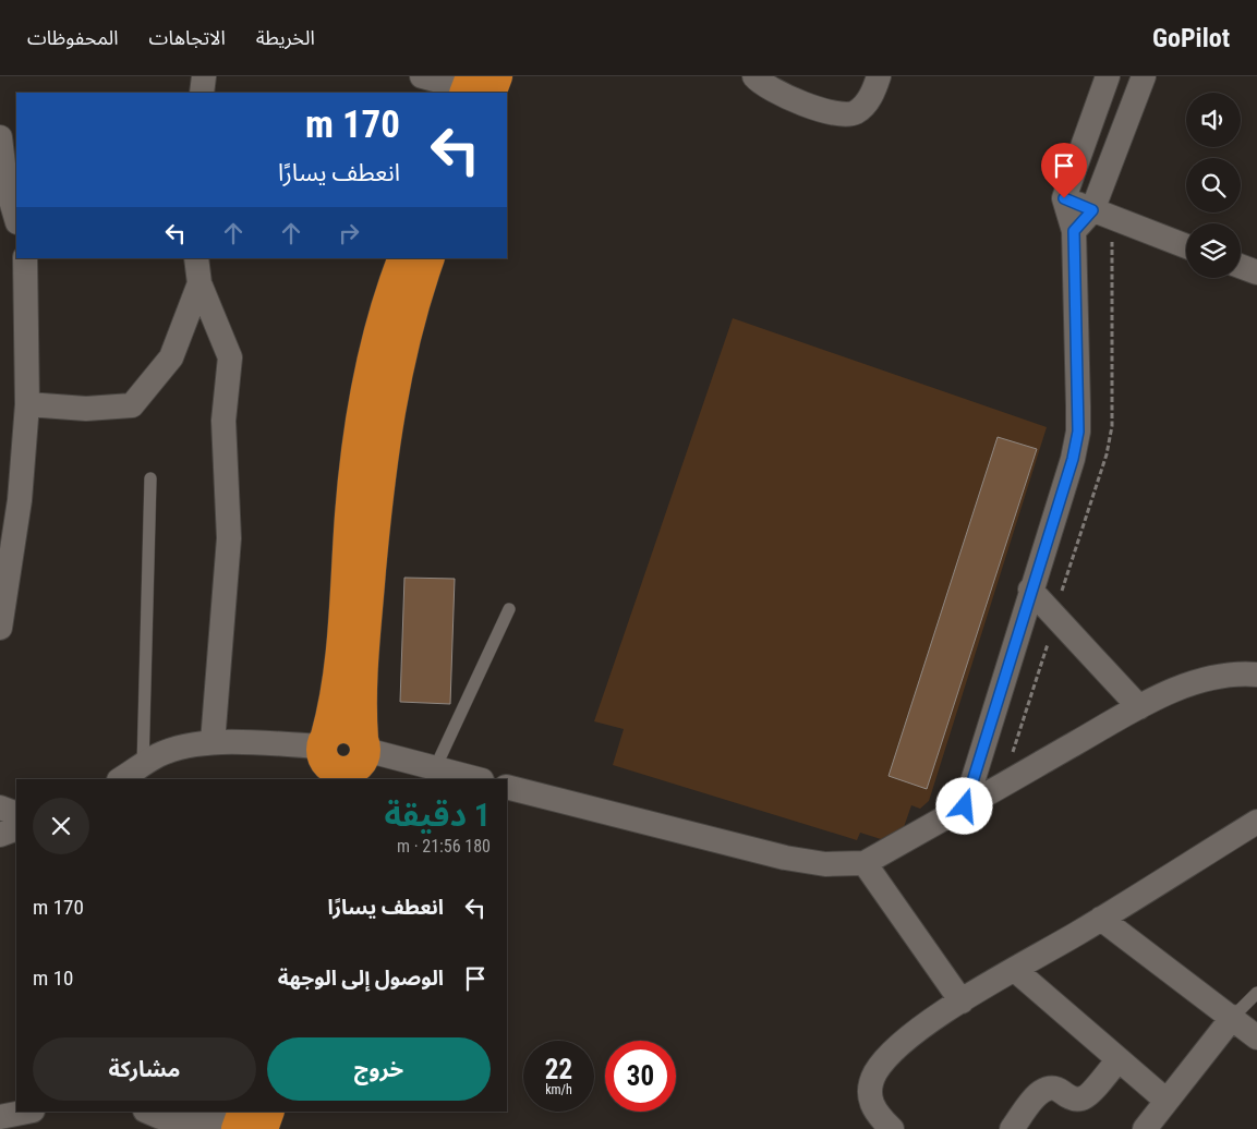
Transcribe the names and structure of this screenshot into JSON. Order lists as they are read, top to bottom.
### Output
{
  "page": {
    "header": "GoPilot",
    "nav": ["الخريطة", "الاتجاهات", "المحفوظات"],
    "turn": ["170 m", "انعطف يسارًا"],
    "heading": ["1 دقيقة", "180 m · 21:56"],
    "list": [
      {
        "name": "انعطف يسارًا",
        "value": "170 m"
      },
      {
        "name": "الوصول إلى الوجهة",
        "value": "10 m"
      }
    ],
    "buttons": ["خروج", "مشاركة"],
    "speed": "22 km/h",
    "limit": "30"
  }
}
